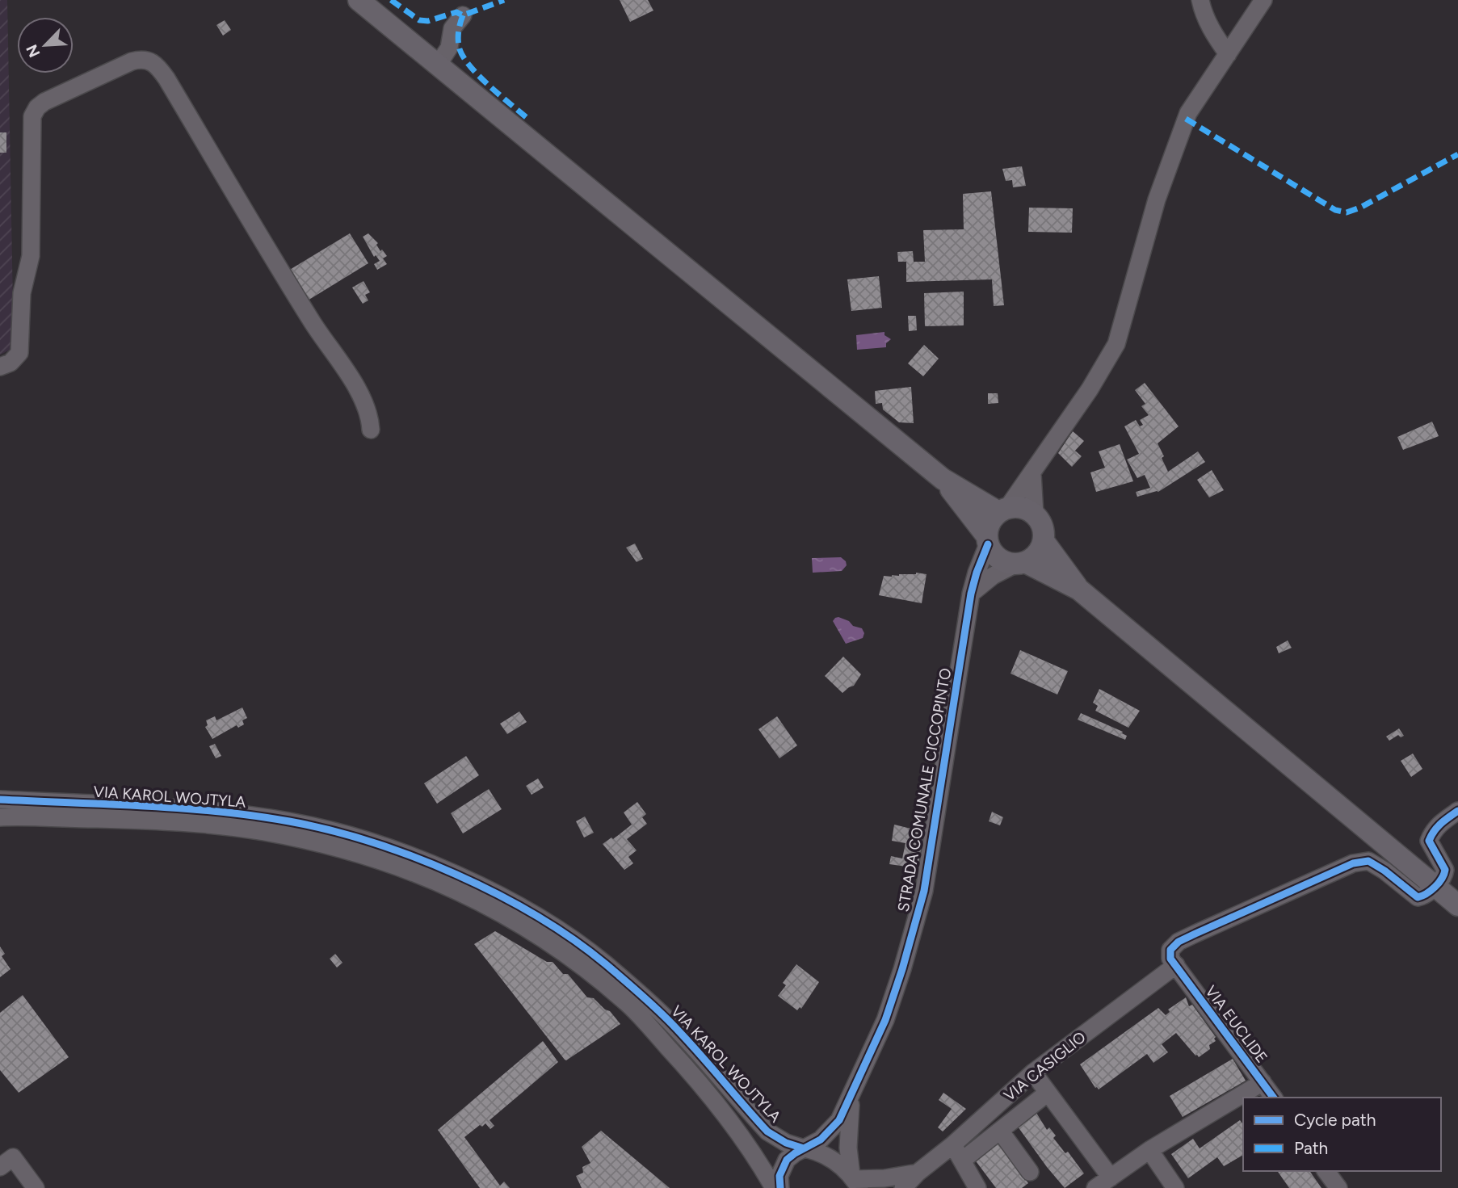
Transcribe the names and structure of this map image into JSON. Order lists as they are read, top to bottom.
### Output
{
  "streets": {
    "street": [
      "STRADA COMUNALE CICCOPINTO",
      "VIA KAROL WOJTYLA",
      "VIA EUCLIDE",
      "VIA CASIGLIO"
    ]
  },
  "crossings": [
    ["STRADA COMUNALE CICCOPINTO", "VIA KAROL WOJTYLA"],
    ["STRADA COMUNALE CICCOPINTO", "VIA CASIGLIO"],
    ["VIA KAROL WOJTYLA", "VIA CASIGLIO"],
    ["VIA EUCLIDE", "VIA CASIGLIO"]
  ],
  "legend": ["Cycle path", "Path"],
  "north": "bottom left"
}
